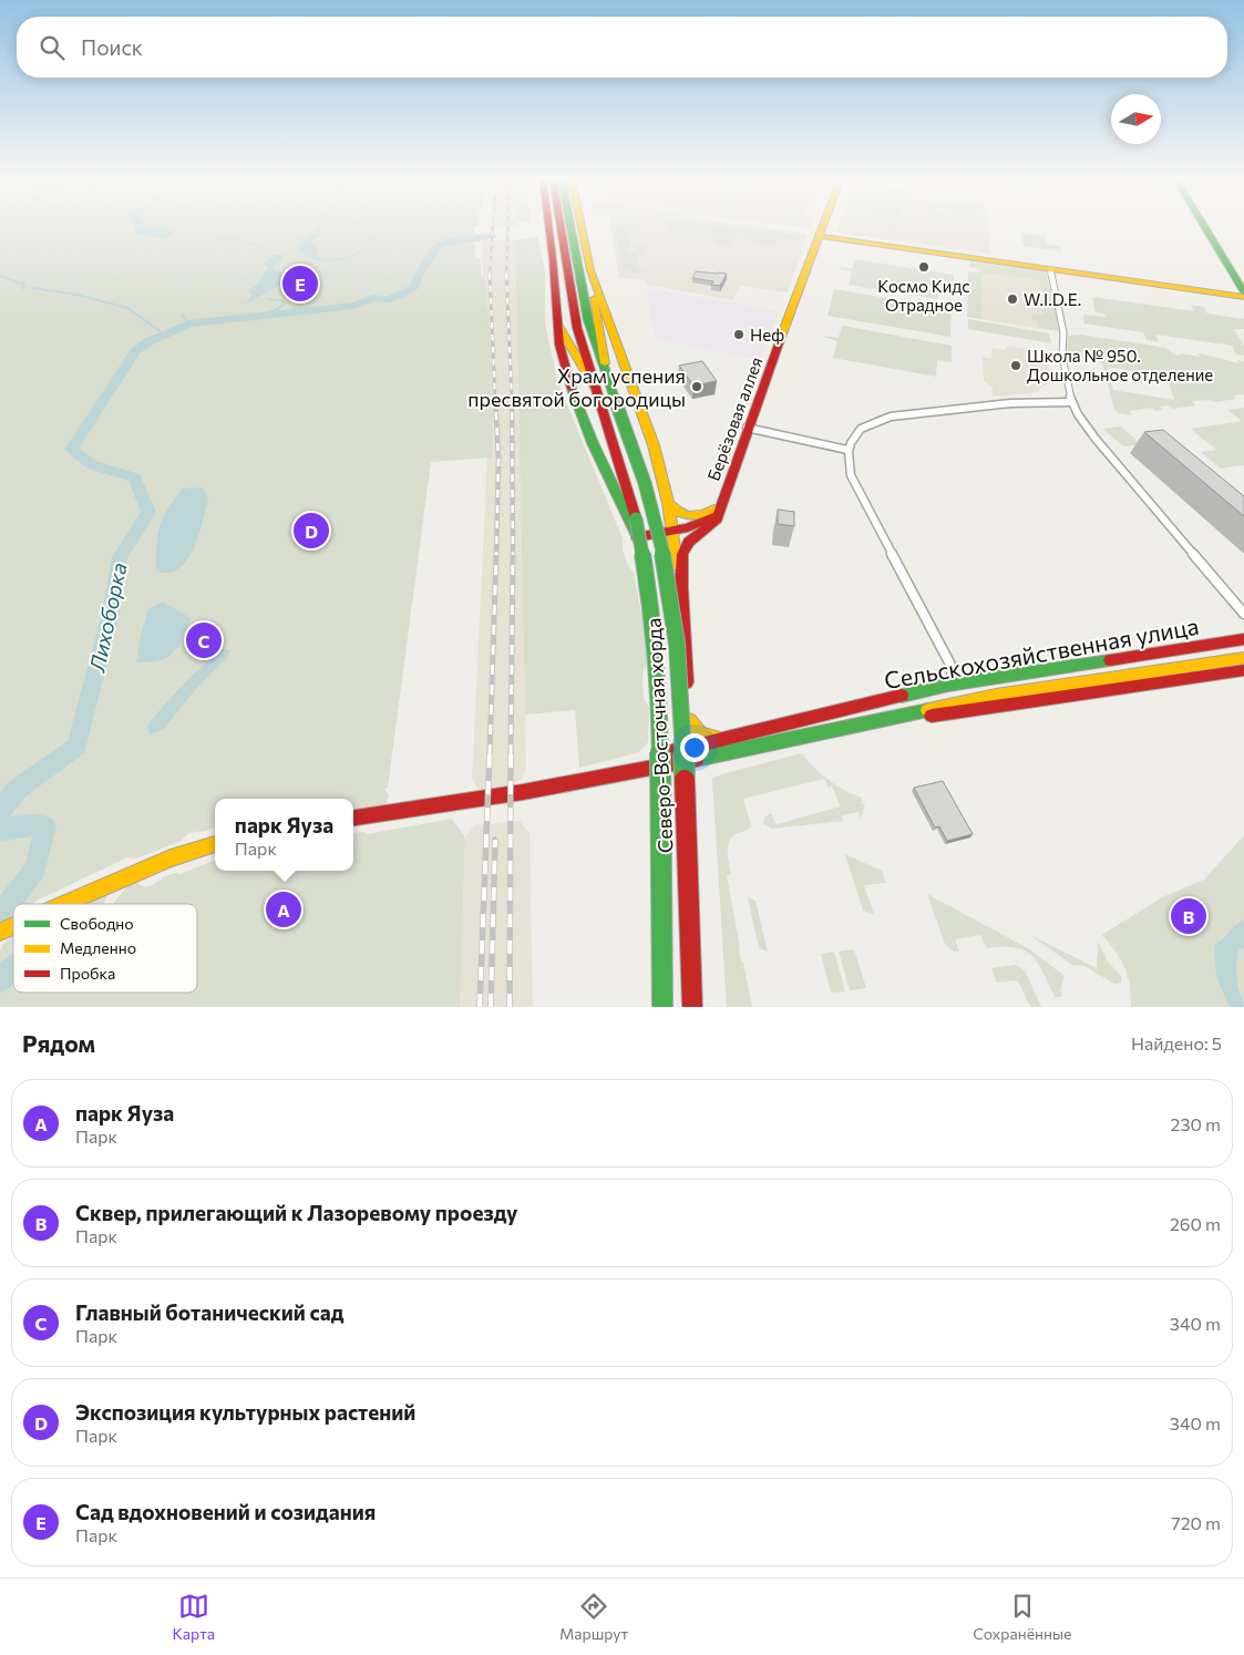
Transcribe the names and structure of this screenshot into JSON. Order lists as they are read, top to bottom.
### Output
{
  "streets": {
    "main road": ["Берёзовая аллея", "Сельскохозяйственная улица", "Северо-Восточная хорда"]
  },
  "crossings": [
    ["Берёзовая аллея", "Сельскохозяйственная улица"],
    ["Берёзовая аллея", "Северо-Восточная хорда"]
  ],
  "water": ["Лихоборка"],
  "places": [
    "Космо Кидс Отрадное",
    "W.I.D.E.",
    "Неф",
    "Школа № 950. Дошкольное отделение",
    "Храм успения пресвятой богородицы"
  ],
  "legend": ["Свободно", "Медленно", "Пробка"],
  "north": "right",
  "page": {
    "search": "Поиск",
    "pins": [
      "E",
      "D",
      "C",
      "A",
      "B"
    ],
    "popup": ["парк Яуза", "Парк"],
    "heading": ["Рядом", "Найдено: 5"],
    "list": [
      {
        "mark": "A",
        "name": "парк Яуза",
        "note": "Парк",
        "value": "230 m"
      },
      {
        "mark": "B",
        "name": "Сквер, прилегающий к Лазоревому проезду",
        "note": "Парк",
        "value": "260 m"
      },
      {
        "mark": "C",
        "name": "Главный ботанический сад",
        "note": "Парк",
        "value": "340 m"
      },
      {
        "mark": "D",
        "name": "Экспозиция культурных растений",
        "note": "Парк",
        "value": "340 m"
      },
      {
        "mark": "E",
        "name": "Сад вдохновений и созидания",
        "note": "Парк",
        "value": "720 m"
      }
    ],
    "nav": ["Карта", "Маршрут", "Сохранённые"]
  }
}
